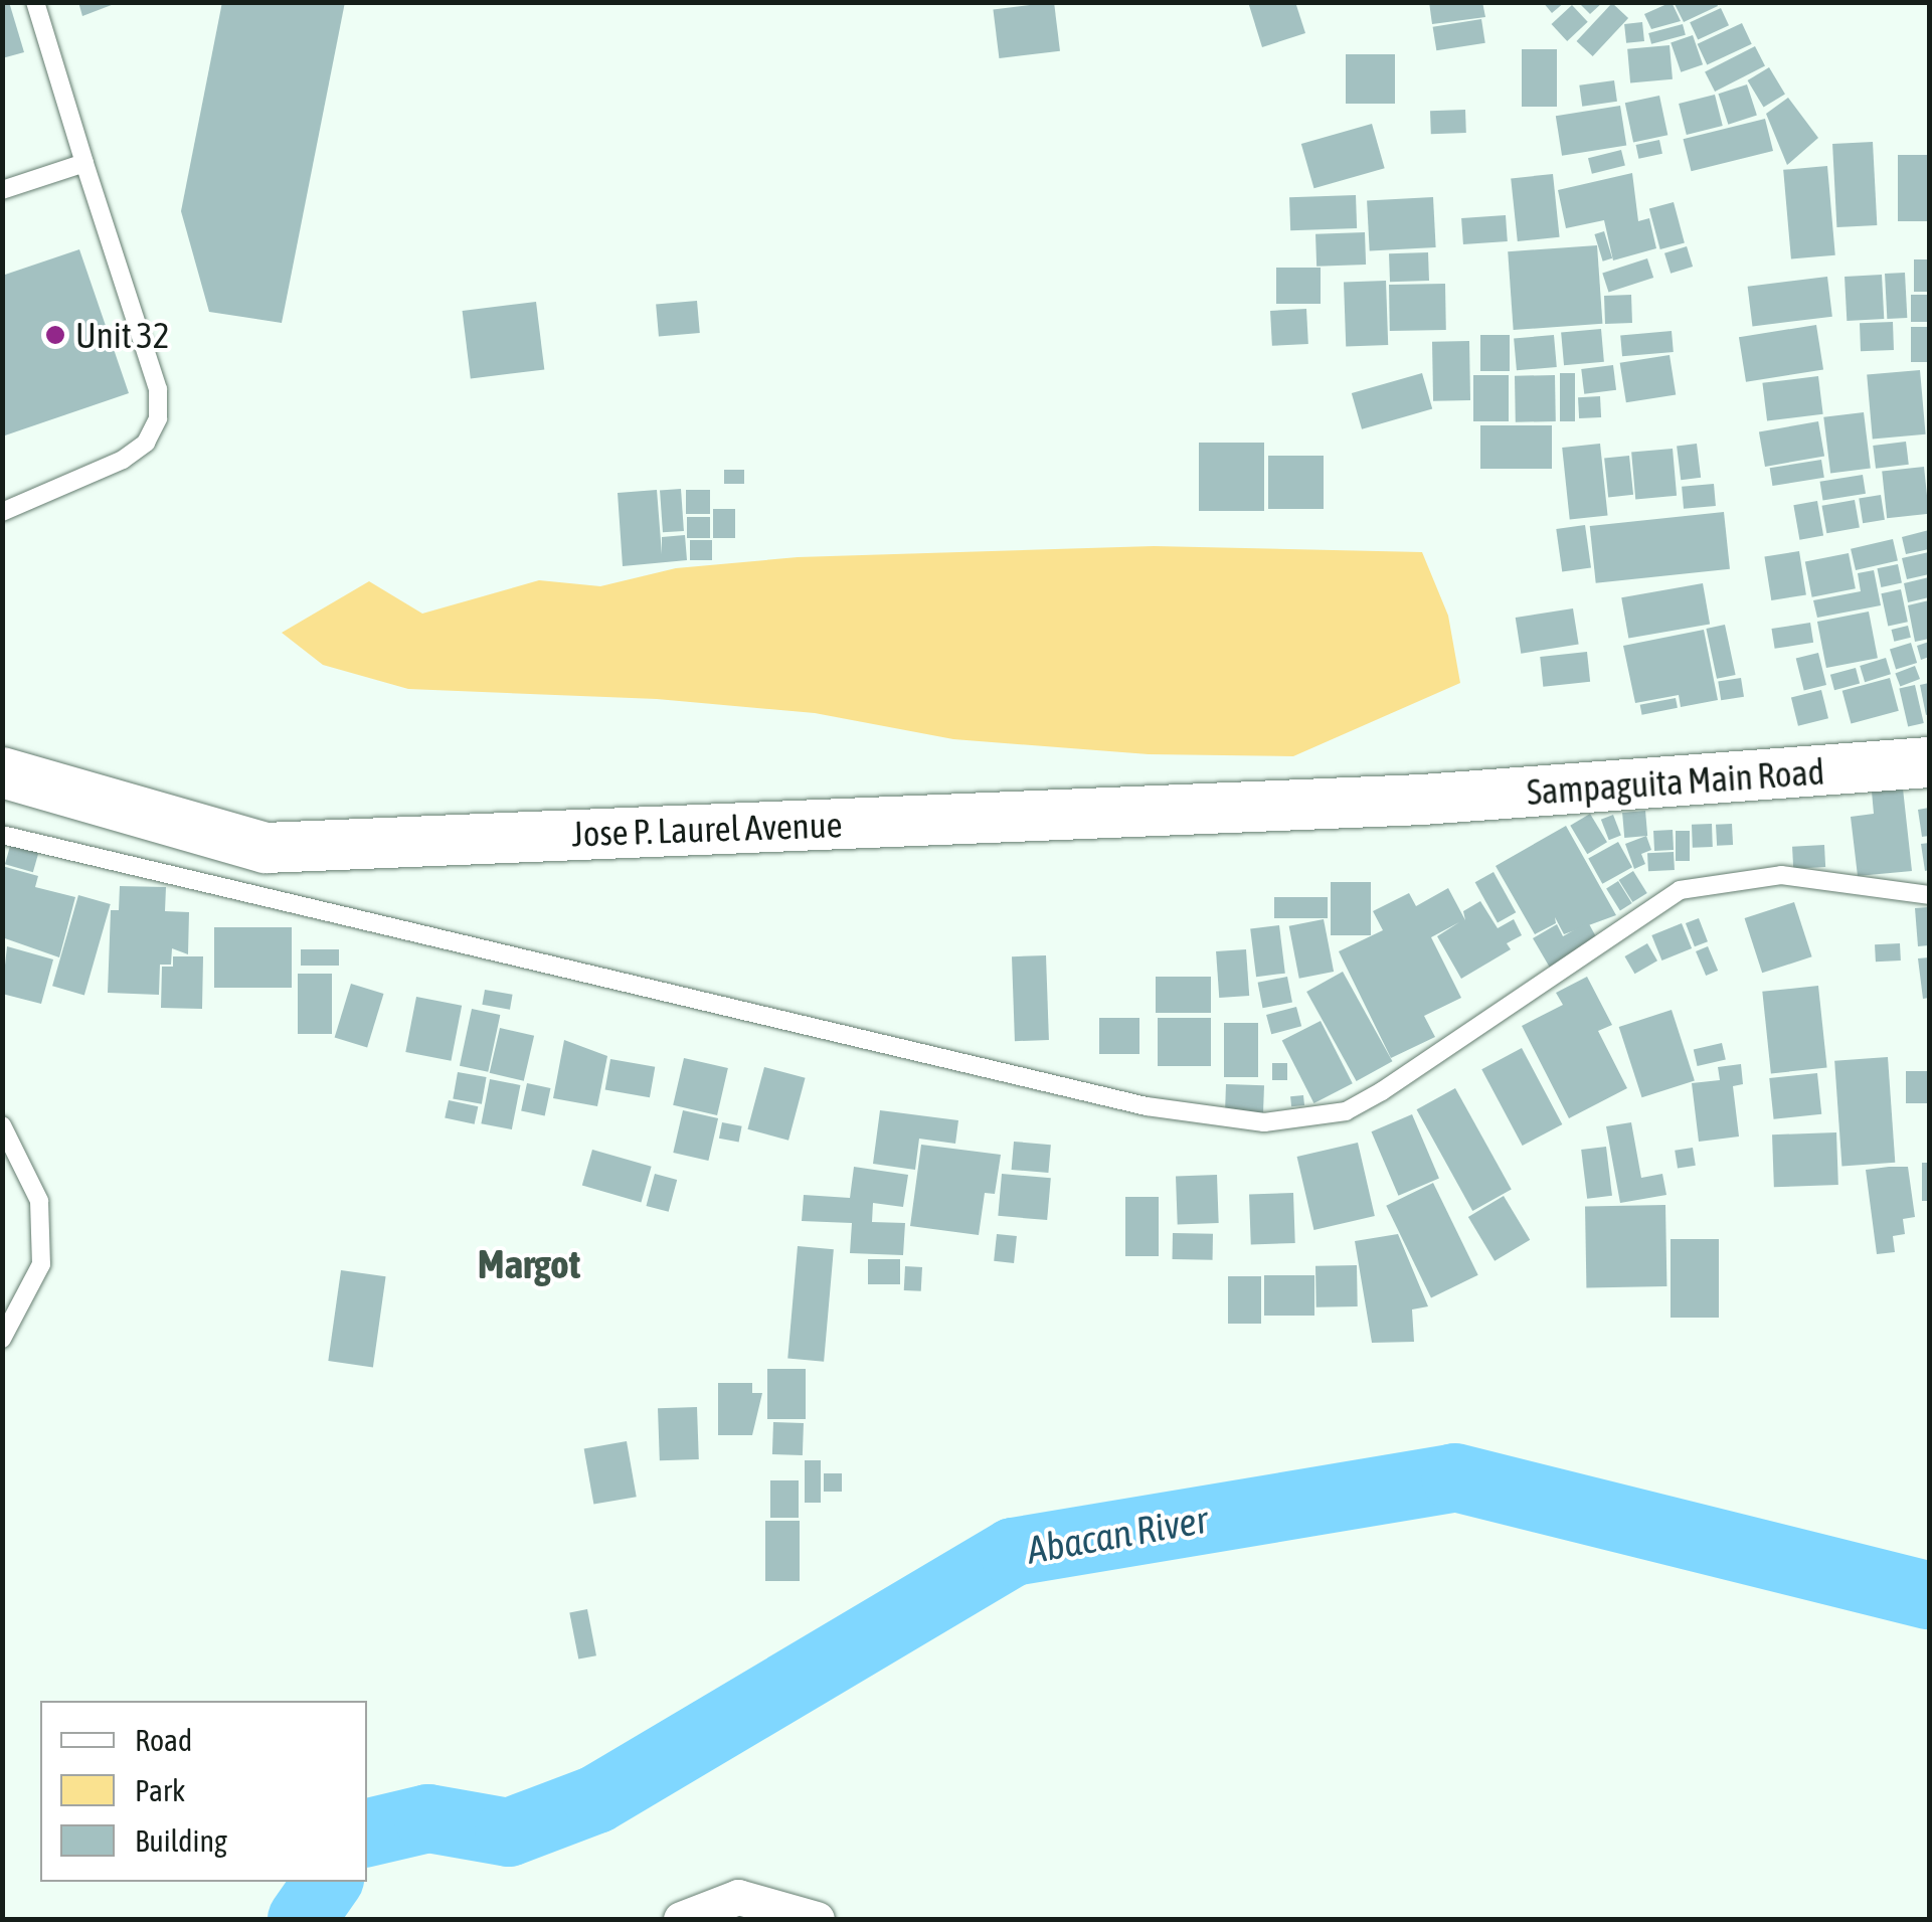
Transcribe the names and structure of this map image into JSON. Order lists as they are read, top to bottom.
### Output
{
  "streets": {
    "street": ["Sampaguita Main Road", "Jose P. Laurel Avenue"]
  },
  "crossings": [
    ["Sampaguita Main Road", "Jose P. Laurel Avenue"]
  ],
  "districts": ["Margot"],
  "water": ["Abacan River"],
  "places": ["Unit 32"],
  "legend": ["Road", "Park", "Building"]
}
